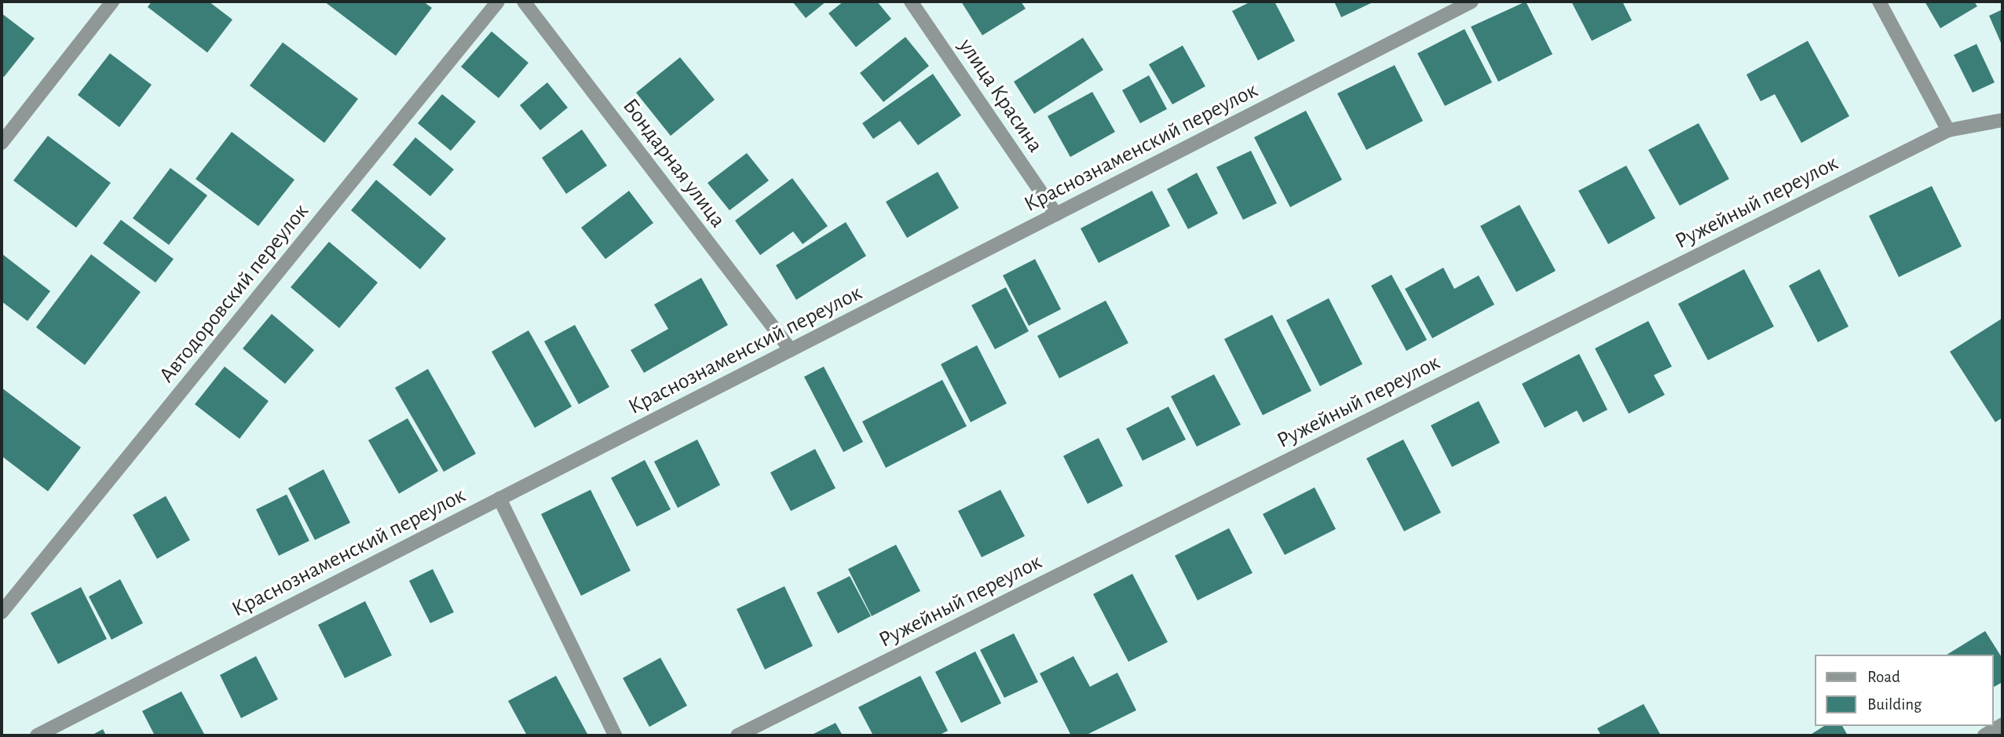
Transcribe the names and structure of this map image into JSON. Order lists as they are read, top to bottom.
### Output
{
  "streets": {
    "street": [
      "улица Красина",
      "Краснознаменский переулок",
      "Бондарная улица",
      "Ружейный переулок",
      "Автодоровский переулок"
    ]
  },
  "crossings": [
    ["улица Красина", "Краснознаменский переулок"],
    ["Краснознаменский переулок", "Бондарная улица"]
  ],
  "legend": ["Road", "Building"]
}
